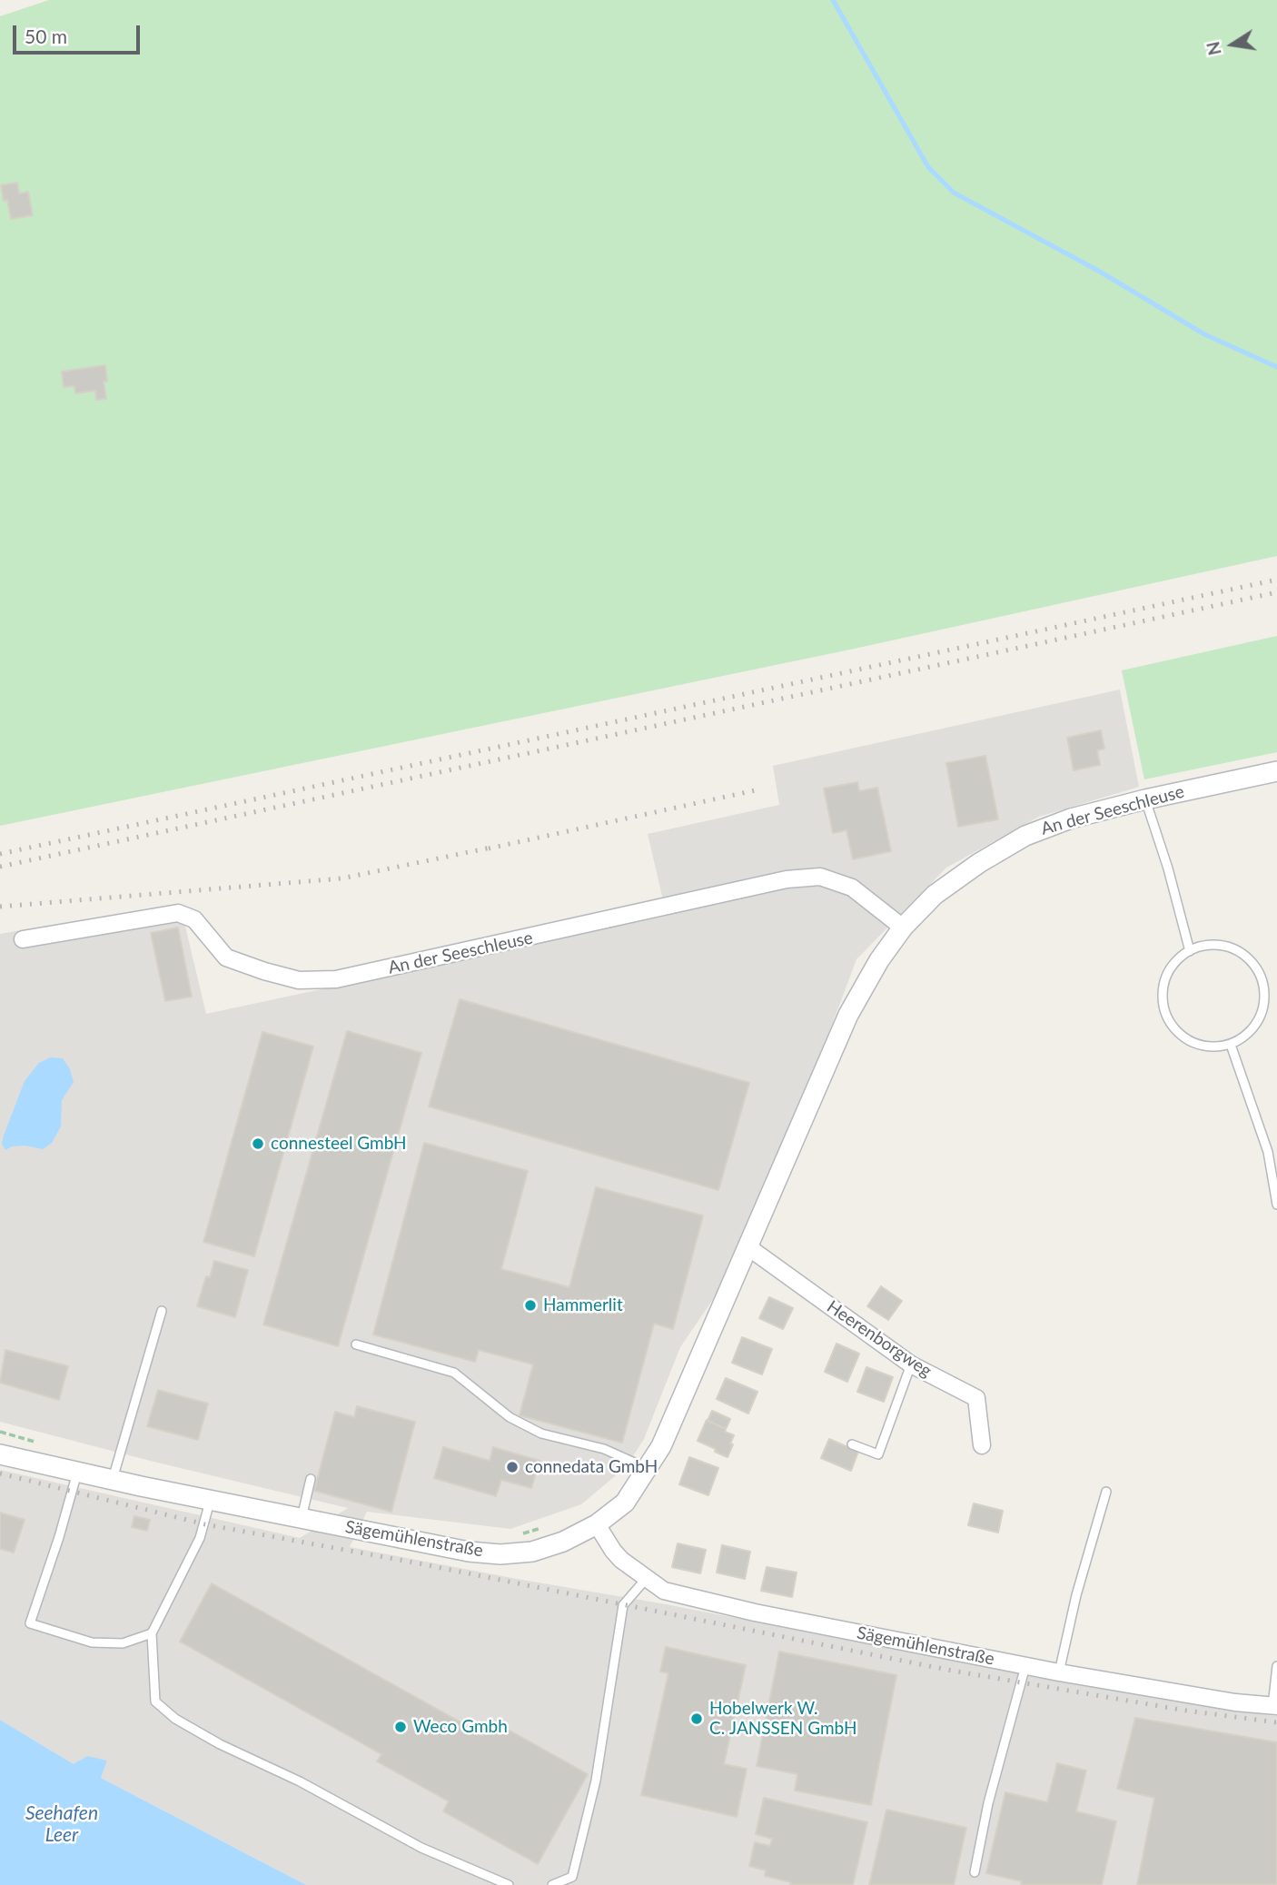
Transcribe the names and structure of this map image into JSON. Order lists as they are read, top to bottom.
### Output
{
  "streets": {
    "street": ["An der Seeschleuse", "Heerenborgweg", "Sägemühlenstraße"]
  },
  "crossings": [
    ["An der Seeschleuse", "Heerenborgweg"],
    ["An der Seeschleuse", "Sägemühlenstraße"]
  ],
  "water": ["Seehafen Leer"],
  "places": [
    "connesteel GmbH",
    "Hammerlit",
    "connedata GmbH",
    "Hobelwerk W. C. JANSSEN GmbH",
    "Weco Gmbh"
  ],
  "scale_bar": "50 m",
  "north": "left"
}
